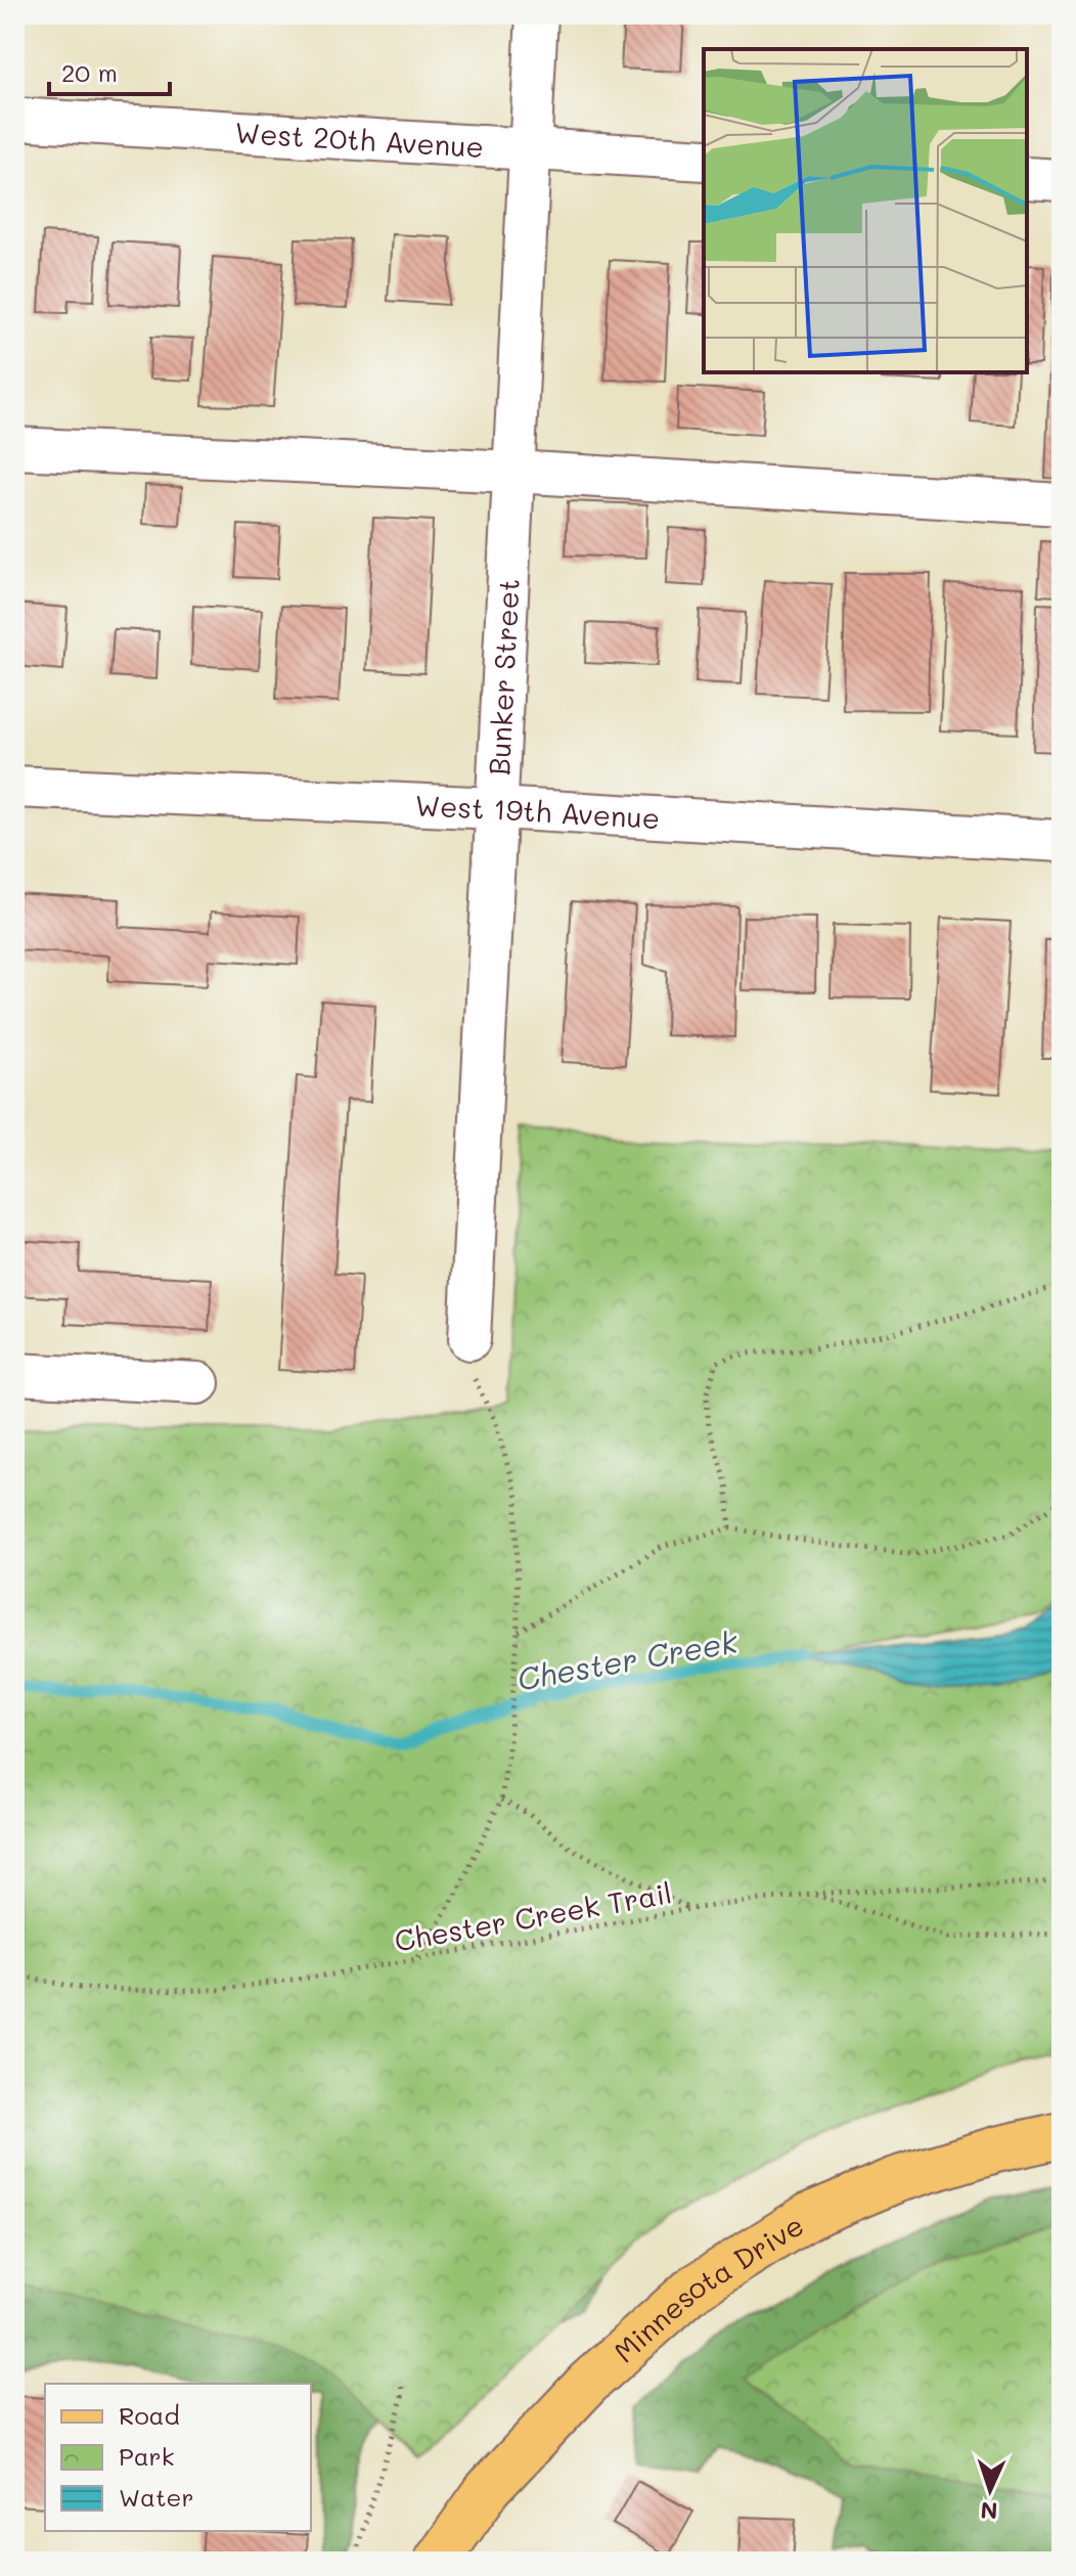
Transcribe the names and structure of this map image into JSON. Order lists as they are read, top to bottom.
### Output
{
  "streets": {
    "main road": ["Minnesota Drive"],
    "street": ["West 20th Avenue", "Bunker Street", "West 19th Avenue"],
    "path": ["Chester Creek Trail"]
  },
  "crossings": [
    ["West 20th Avenue", "Bunker Street"],
    ["Bunker Street", "West 19th Avenue"]
  ],
  "water": ["Chester Creek"],
  "legend": ["Road", "Park", "Water"],
  "scale_bar": "20 m",
  "north": "bottom"
}
